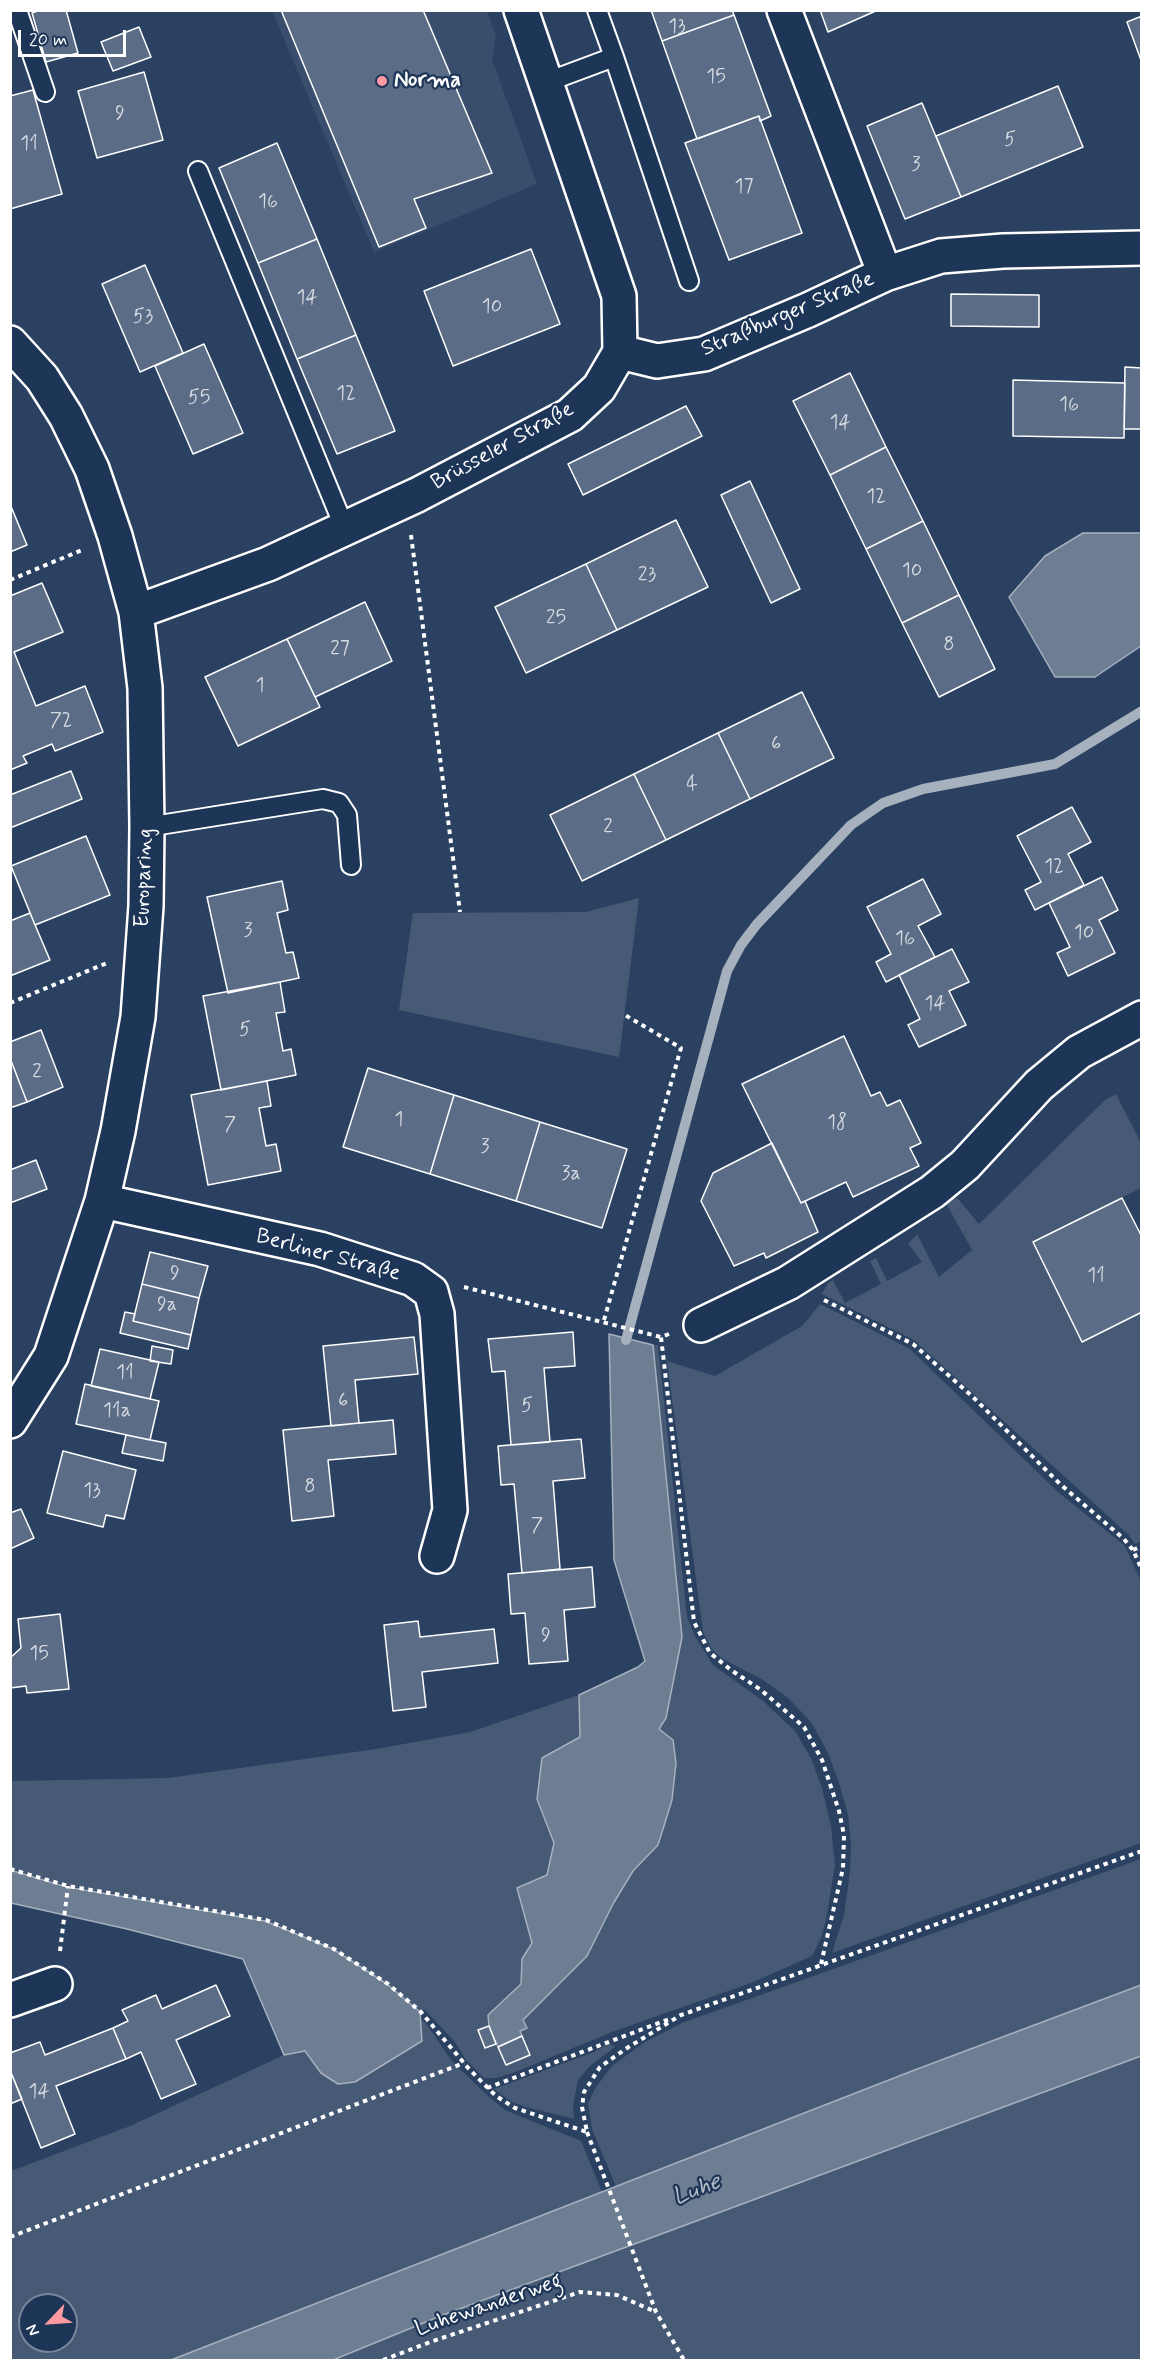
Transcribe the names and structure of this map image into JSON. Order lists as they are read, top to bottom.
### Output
{
  "streets": {
    "street": [
      "Straßburger Straße",
      "Brüsseler Straße",
      "Europaring",
      "Berliner Straße"
    ],
    "path": ["Luhewanderweg"]
  },
  "crossings": [
    ["Straßburger Straße", "Brüsseler Straße"],
    ["Brüsseler Straße", "Europaring"],
    ["Europaring", "Berliner Straße"]
  ],
  "water": ["Luhe"],
  "places": ["Norma"],
  "house_numbers": [
    "13",
    "15",
    "9",
    "5",
    "11",
    "3",
    "17",
    "16",
    "14",
    "10",
    "53",
    "12",
    "55",
    "16",
    "14",
    "12",
    "10",
    "23",
    "25",
    "8",
    "27",
    "1",
    "72",
    "6",
    "4",
    "2",
    "12",
    "3",
    "10",
    "16",
    "14",
    "5",
    "2",
    "1",
    "18",
    "7",
    "3",
    "3a",
    "9",
    "11",
    "9a",
    "11",
    "6",
    "5",
    "11a",
    "8",
    "13",
    "7",
    "9",
    "15",
    "14"
  ],
  "scale_bar": "20 m",
  "north": "bottom left"
}
